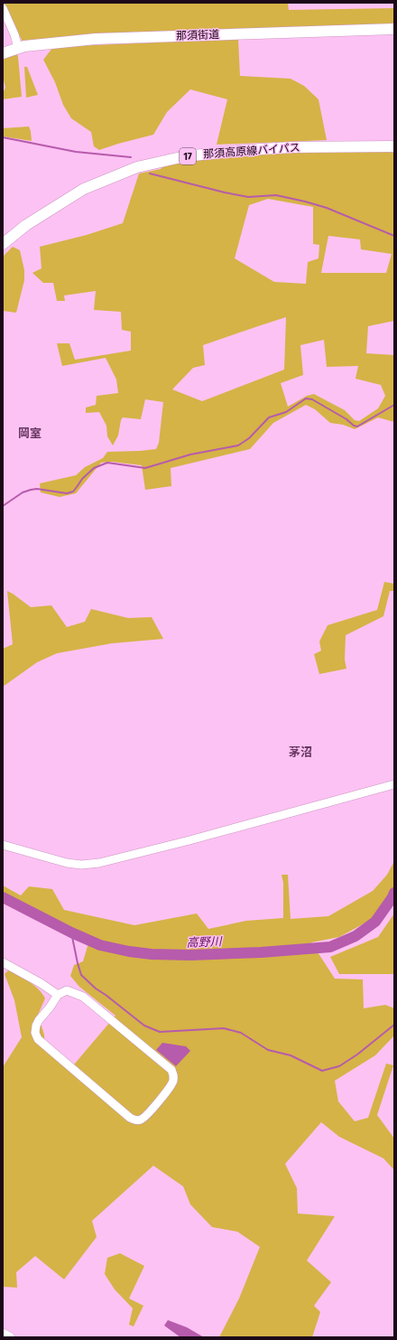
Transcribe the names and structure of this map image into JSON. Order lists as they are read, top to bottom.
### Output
{
  "streets": {
    "main road": ["那須街道", "那須高原線バイパス", "17"]
  },
  "districts": ["岡室", "茅沼"],
  "water": ["高野川"]
}
